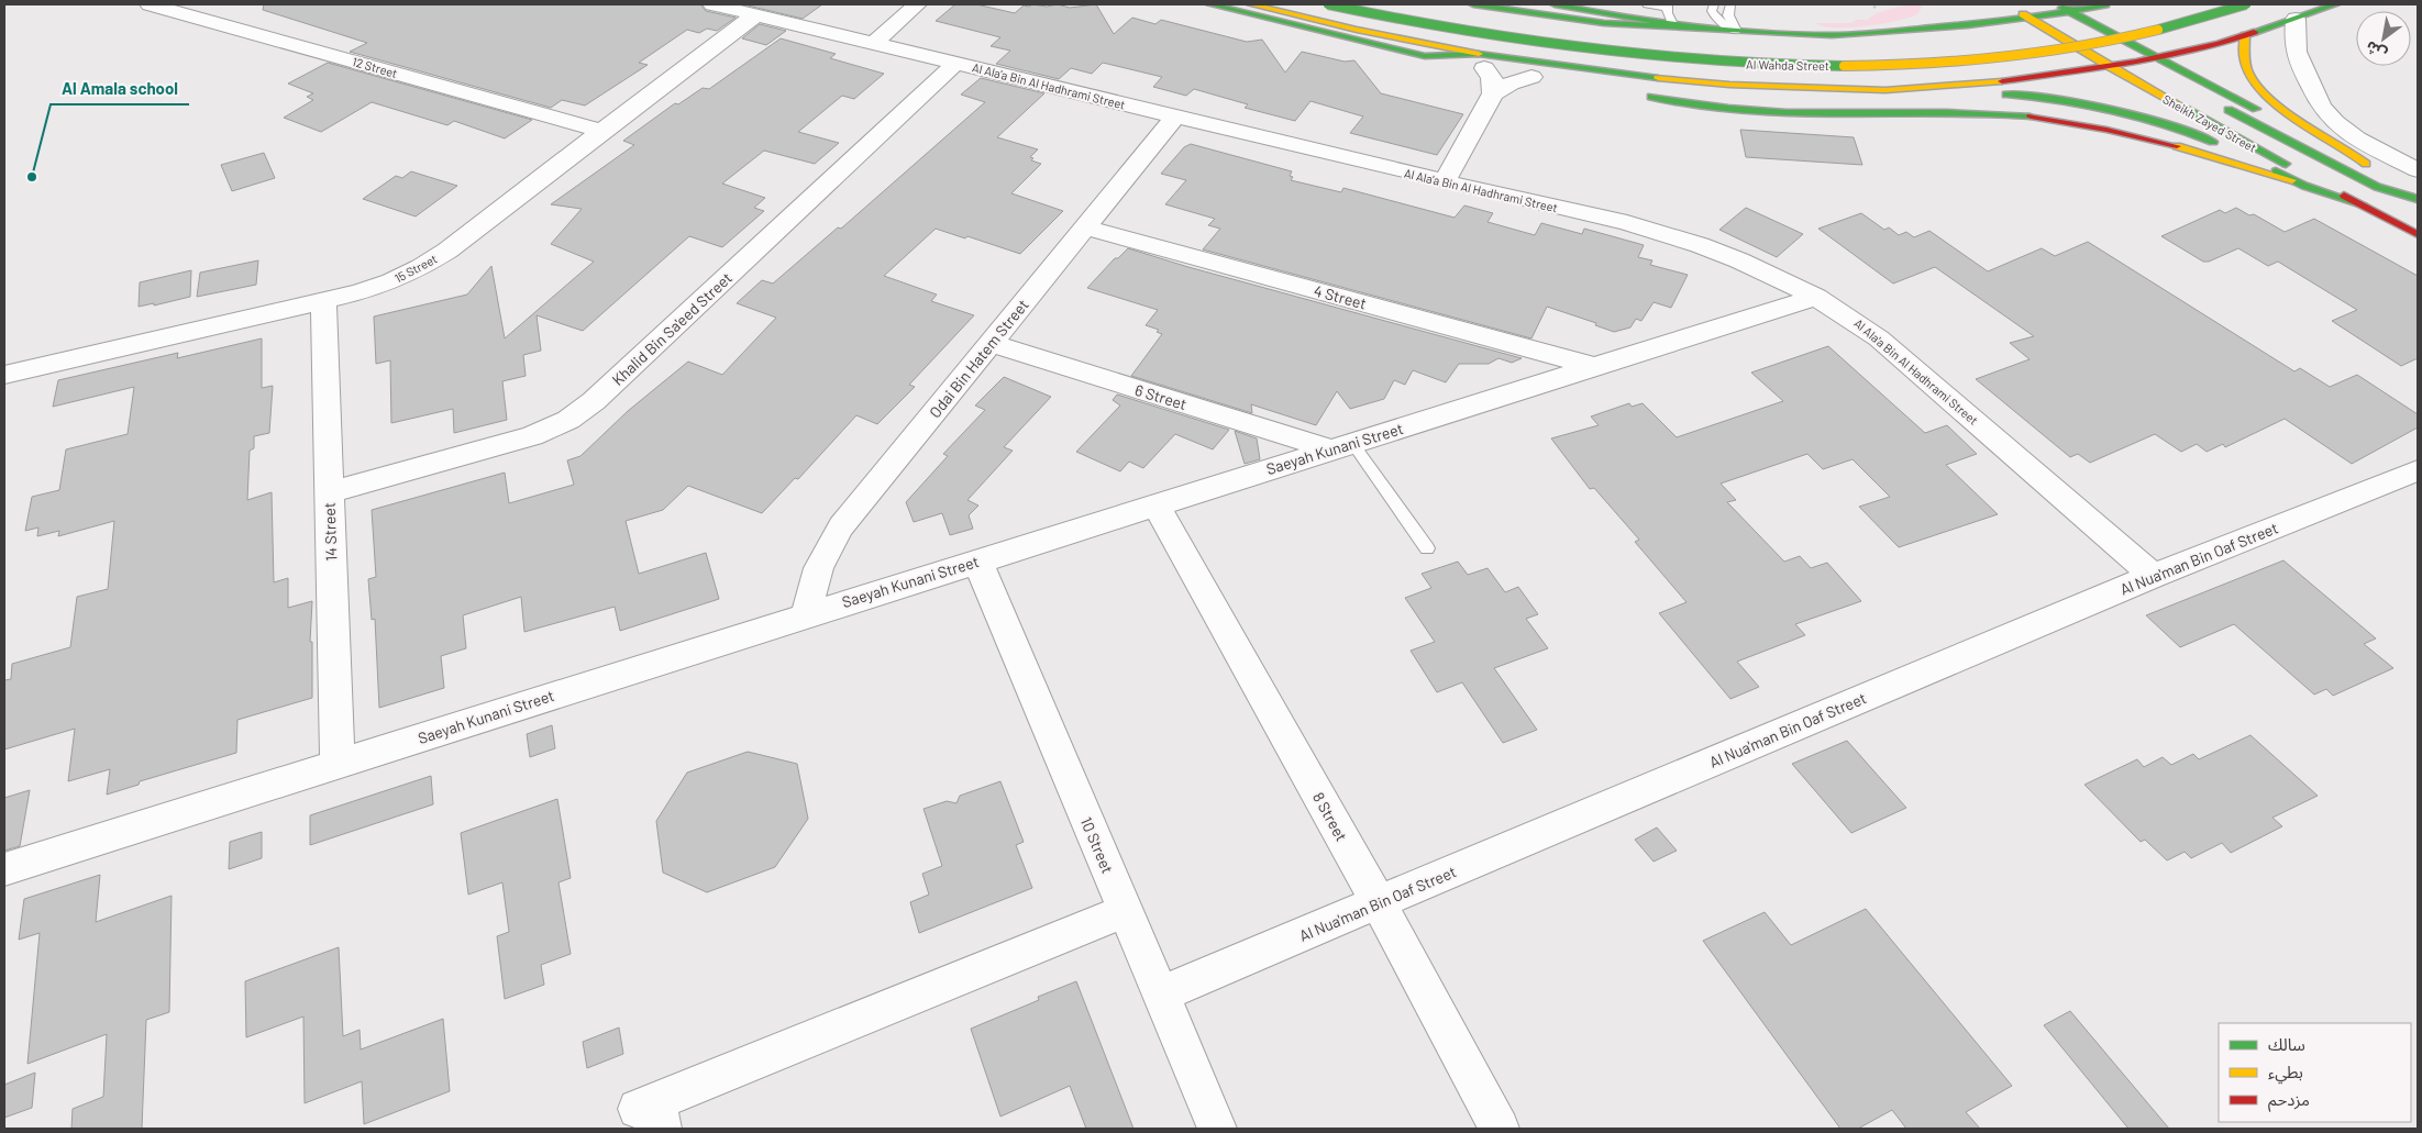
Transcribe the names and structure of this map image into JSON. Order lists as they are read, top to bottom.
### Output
{
  "streets": {
    "main road": ["Al Wahda Street", "Sheikh Zayed Street"],
    "street": [
      "12 Street",
      "Al Ala'a Bin Al Hadhrami Street",
      "15 Street",
      "4 Street",
      "Khalid Bin Sa'eed Street",
      "Odai Bin Hatem Street",
      "6 Street",
      "Saeyah Kunani Street",
      "14 Street",
      "Al Nua'man Bin Oaf Street",
      "8 Street",
      "10 Street"
    ]
  },
  "crossings": [
    ["12 Street", "15 Street"],
    ["Al Ala'a Bin Al Hadhrami Street", "15 Street"],
    ["Al Ala'a Bin Al Hadhrami Street", "Khalid Bin Sa'eed Street"],
    ["Al Ala'a Bin Al Hadhrami Street", "Odai Bin Hatem Street"],
    ["Al Ala'a Bin Al Hadhrami Street", "Saeyah Kunani Street"],
    ["Al Ala'a Bin Al Hadhrami Street", "Al Nua'man Bin Oaf Street"],
    ["15 Street", "14 Street"],
    ["4 Street", "Odai Bin Hatem Street"],
    ["4 Street", "Saeyah Kunani Street"],
    ["Khalid Bin Sa'eed Street", "14 Street"],
    ["Odai Bin Hatem Street", "6 Street"],
    ["Odai Bin Hatem Street", "Saeyah Kunani Street"],
    ["6 Street", "Saeyah Kunani Street"],
    ["Saeyah Kunani Street", "14 Street"],
    ["Saeyah Kunani Street", "8 Street"],
    ["Saeyah Kunani Street", "10 Street"],
    ["Al Nua'man Bin Oaf Street", "8 Street"],
    ["Al Nua'man Bin Oaf Street", "10 Street"]
  ],
  "places": ["Al Amala school"],
  "legend": ["سالك", "بطيء", "مزدحم"],
  "north": "bottom left"
}
